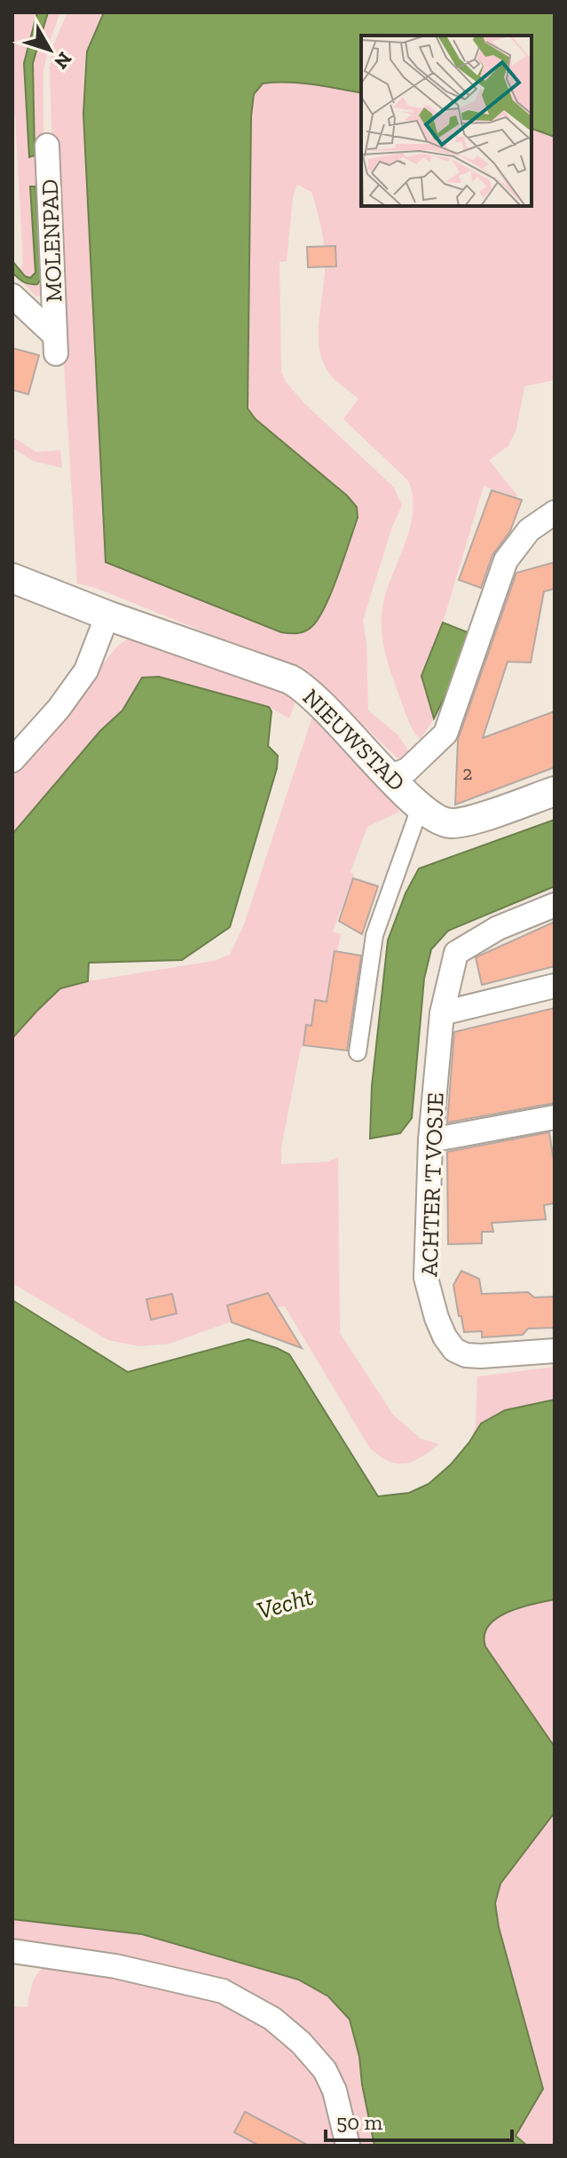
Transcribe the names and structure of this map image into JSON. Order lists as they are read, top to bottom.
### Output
{
  "streets": {
    "street": ["MOLENPAD", "NIEUWSTAD", "ACHTER 'T VOSJE"]
  },
  "water": ["Vecht"],
  "house_numbers": ["2"],
  "scale_bar": "50 m",
  "north": "bottom right"
}
